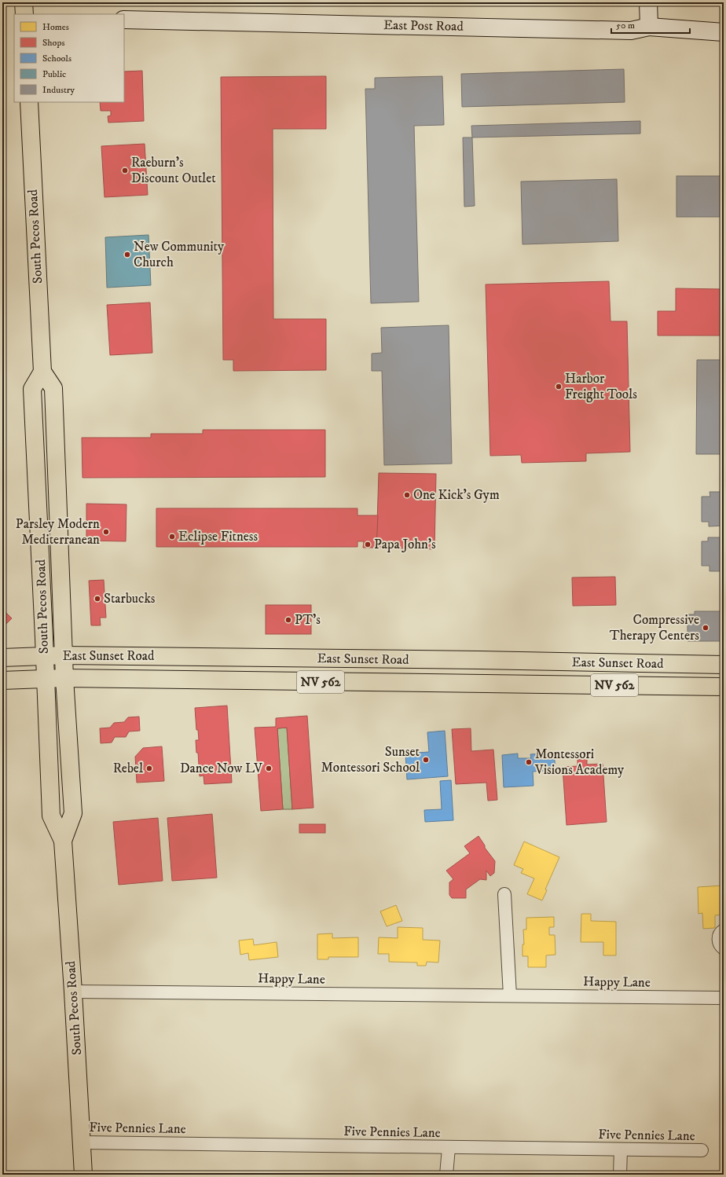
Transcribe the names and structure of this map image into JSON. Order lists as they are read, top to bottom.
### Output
{
  "streets": {
    "main road": ["South Pecos Road", "East Sunset Road", "NV 562"],
    "street": ["East Post Road", "Happy Lane", "Five Pennies Lane"]
  },
  "crossings": [
    ["South Pecos Road", "East Sunset Road"],
    ["South Pecos Road", "Happy Lane"],
    ["South Pecos Road", "Five Pennies Lane"]
  ],
  "places": [
    "Raeburn's Discount Outlet",
    "New Community Church",
    "Harbor Freight Tools",
    "One Kick's Gym",
    "Parsley Modern Mediterranean",
    "Eclipse Fitness",
    "Papa John's",
    "Starbucks",
    "PT's",
    "Compressive Therapy Centers",
    "Sunset Montessori School",
    "Montessori Visions Academy",
    "Rebel",
    "Dance Now LV"
  ],
  "legend": [
    "Homes",
    "Shops",
    "Schools",
    "Public",
    "Industry"
  ],
  "scale_bar": "50 m"
}
